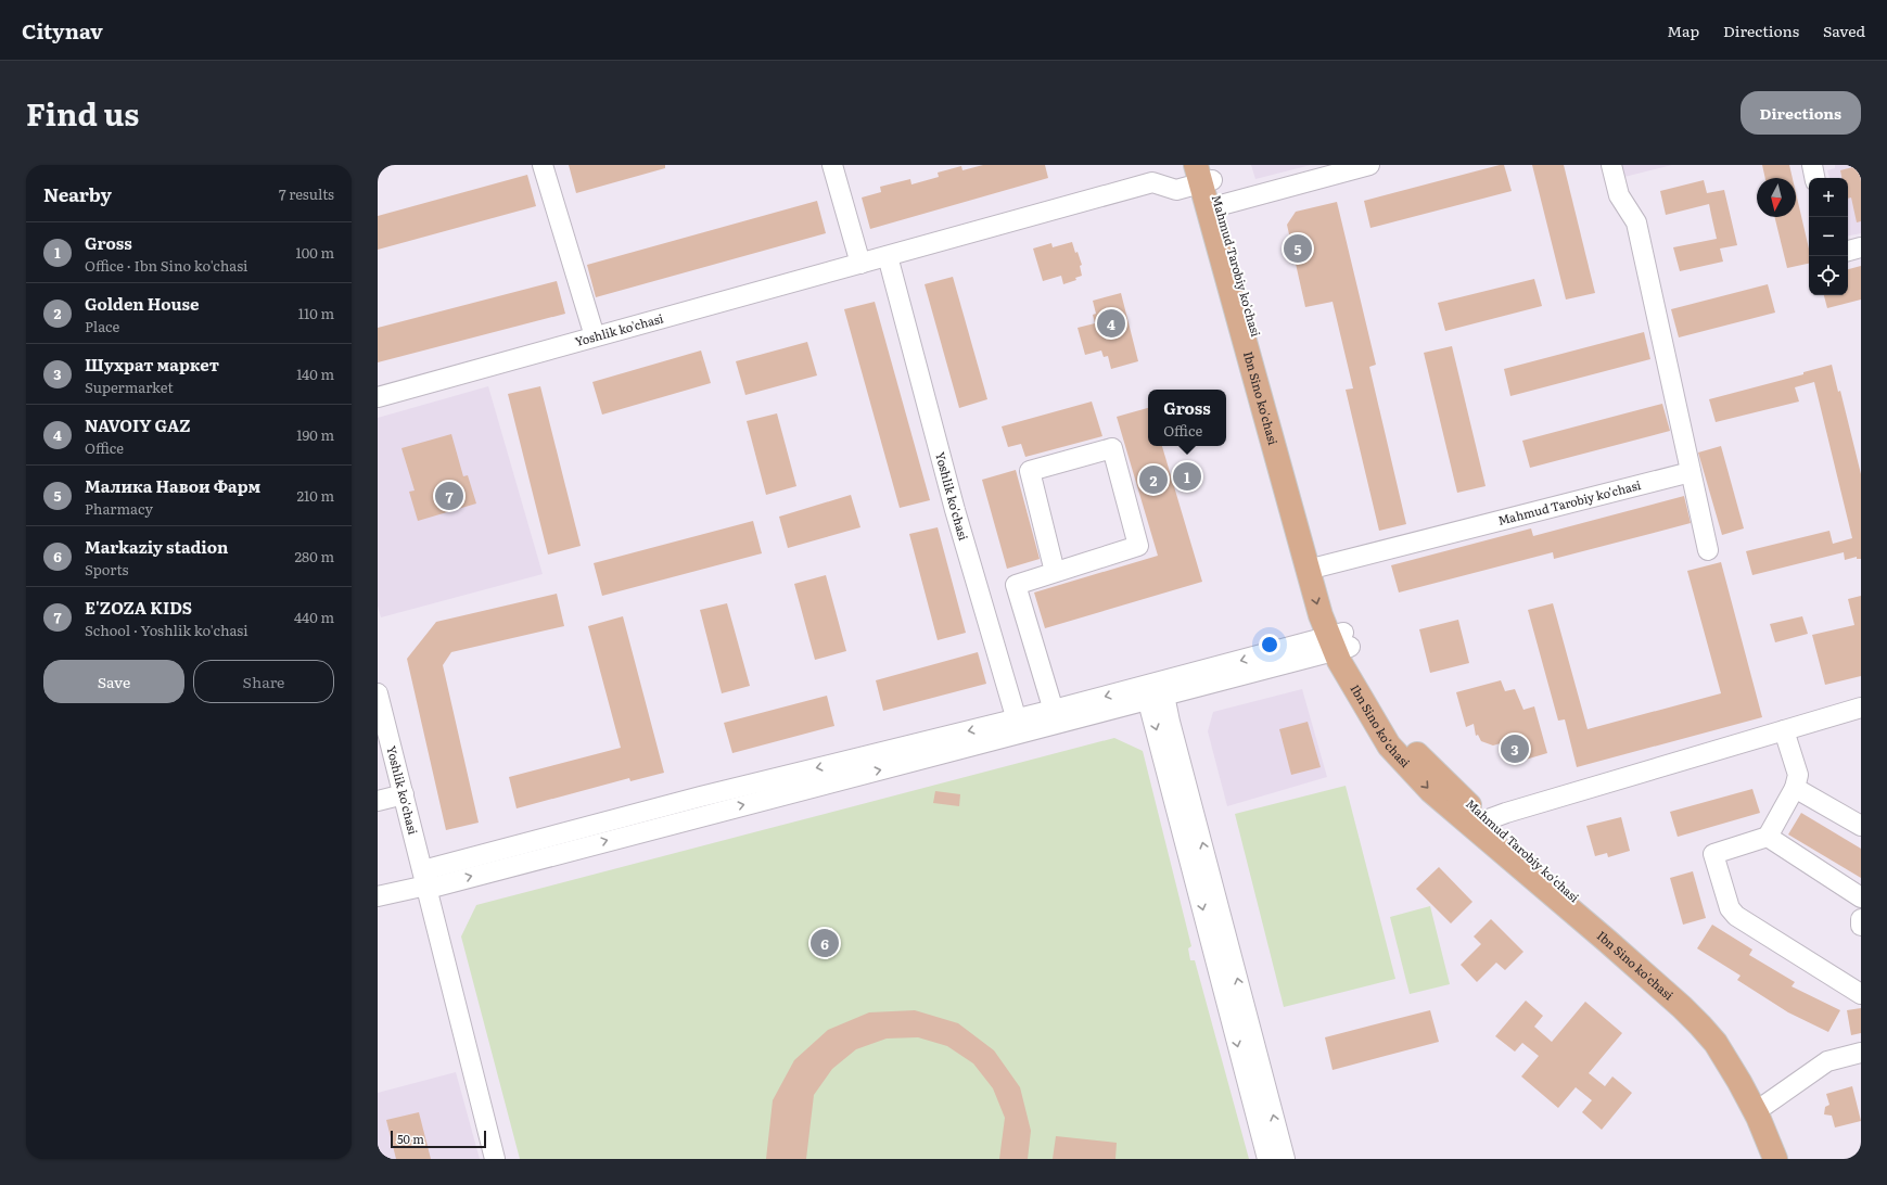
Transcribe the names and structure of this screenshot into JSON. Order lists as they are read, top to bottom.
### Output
{
  "streets": {
    "main road": ["Mahmud Tarobiy ko'chasi", "Ibn Sino ko'chasi"],
    "street": ["Yoshlik ko'chasi"]
  },
  "crossings": [
    ["Mahmud Tarobiy ko'chasi", "Yoshlik ko'chasi"],
    ["Mahmud Tarobiy ko'chasi", "Ibn Sino ko'chasi"]
  ],
  "scale_bar": "50 m",
  "north": "bottom",
  "page": {
    "header": "Citynav",
    "nav": ["Map", "Directions", "Saved"],
    "title": "Find us",
    "buttons": [
      "Directions",
      ["Save", "Share"]
    ],
    "heading": ["Nearby", "7 results"],
    "map_buttons": ["+", "−"],
    "list": [
      {
        "mark": "1",
        "name": "Gross",
        "note": "Office · Ibn Sino ko'chasi",
        "value": "100 m"
      },
      {
        "mark": "2",
        "name": "Golden House",
        "note": "Place",
        "value": "110 m"
      },
      {
        "mark": "3",
        "name": "Шухрат маркет",
        "note": "Supermarket",
        "value": "140 m"
      },
      {
        "mark": "4",
        "name": "NAVOIY GAZ",
        "note": "Office",
        "value": "190 m"
      },
      {
        "mark": "5",
        "name": "Малика Навои Фарм",
        "note": "Pharmacy",
        "value": "210 m"
      },
      {
        "mark": "6",
        "name": "Markaziy stadion",
        "note": "Sports",
        "value": "280 m"
      },
      {
        "mark": "7",
        "name": "E'ZOZA KIDS",
        "note": "School · Yoshlik ko'chasi",
        "value": "440 m"
      }
    ],
    "pins": [
      "5",
      "4",
      "1",
      "2",
      "7",
      "3",
      "6"
    ],
    "popup": ["Gross", "Office"],
    "scale": "50 m"
  }
}
